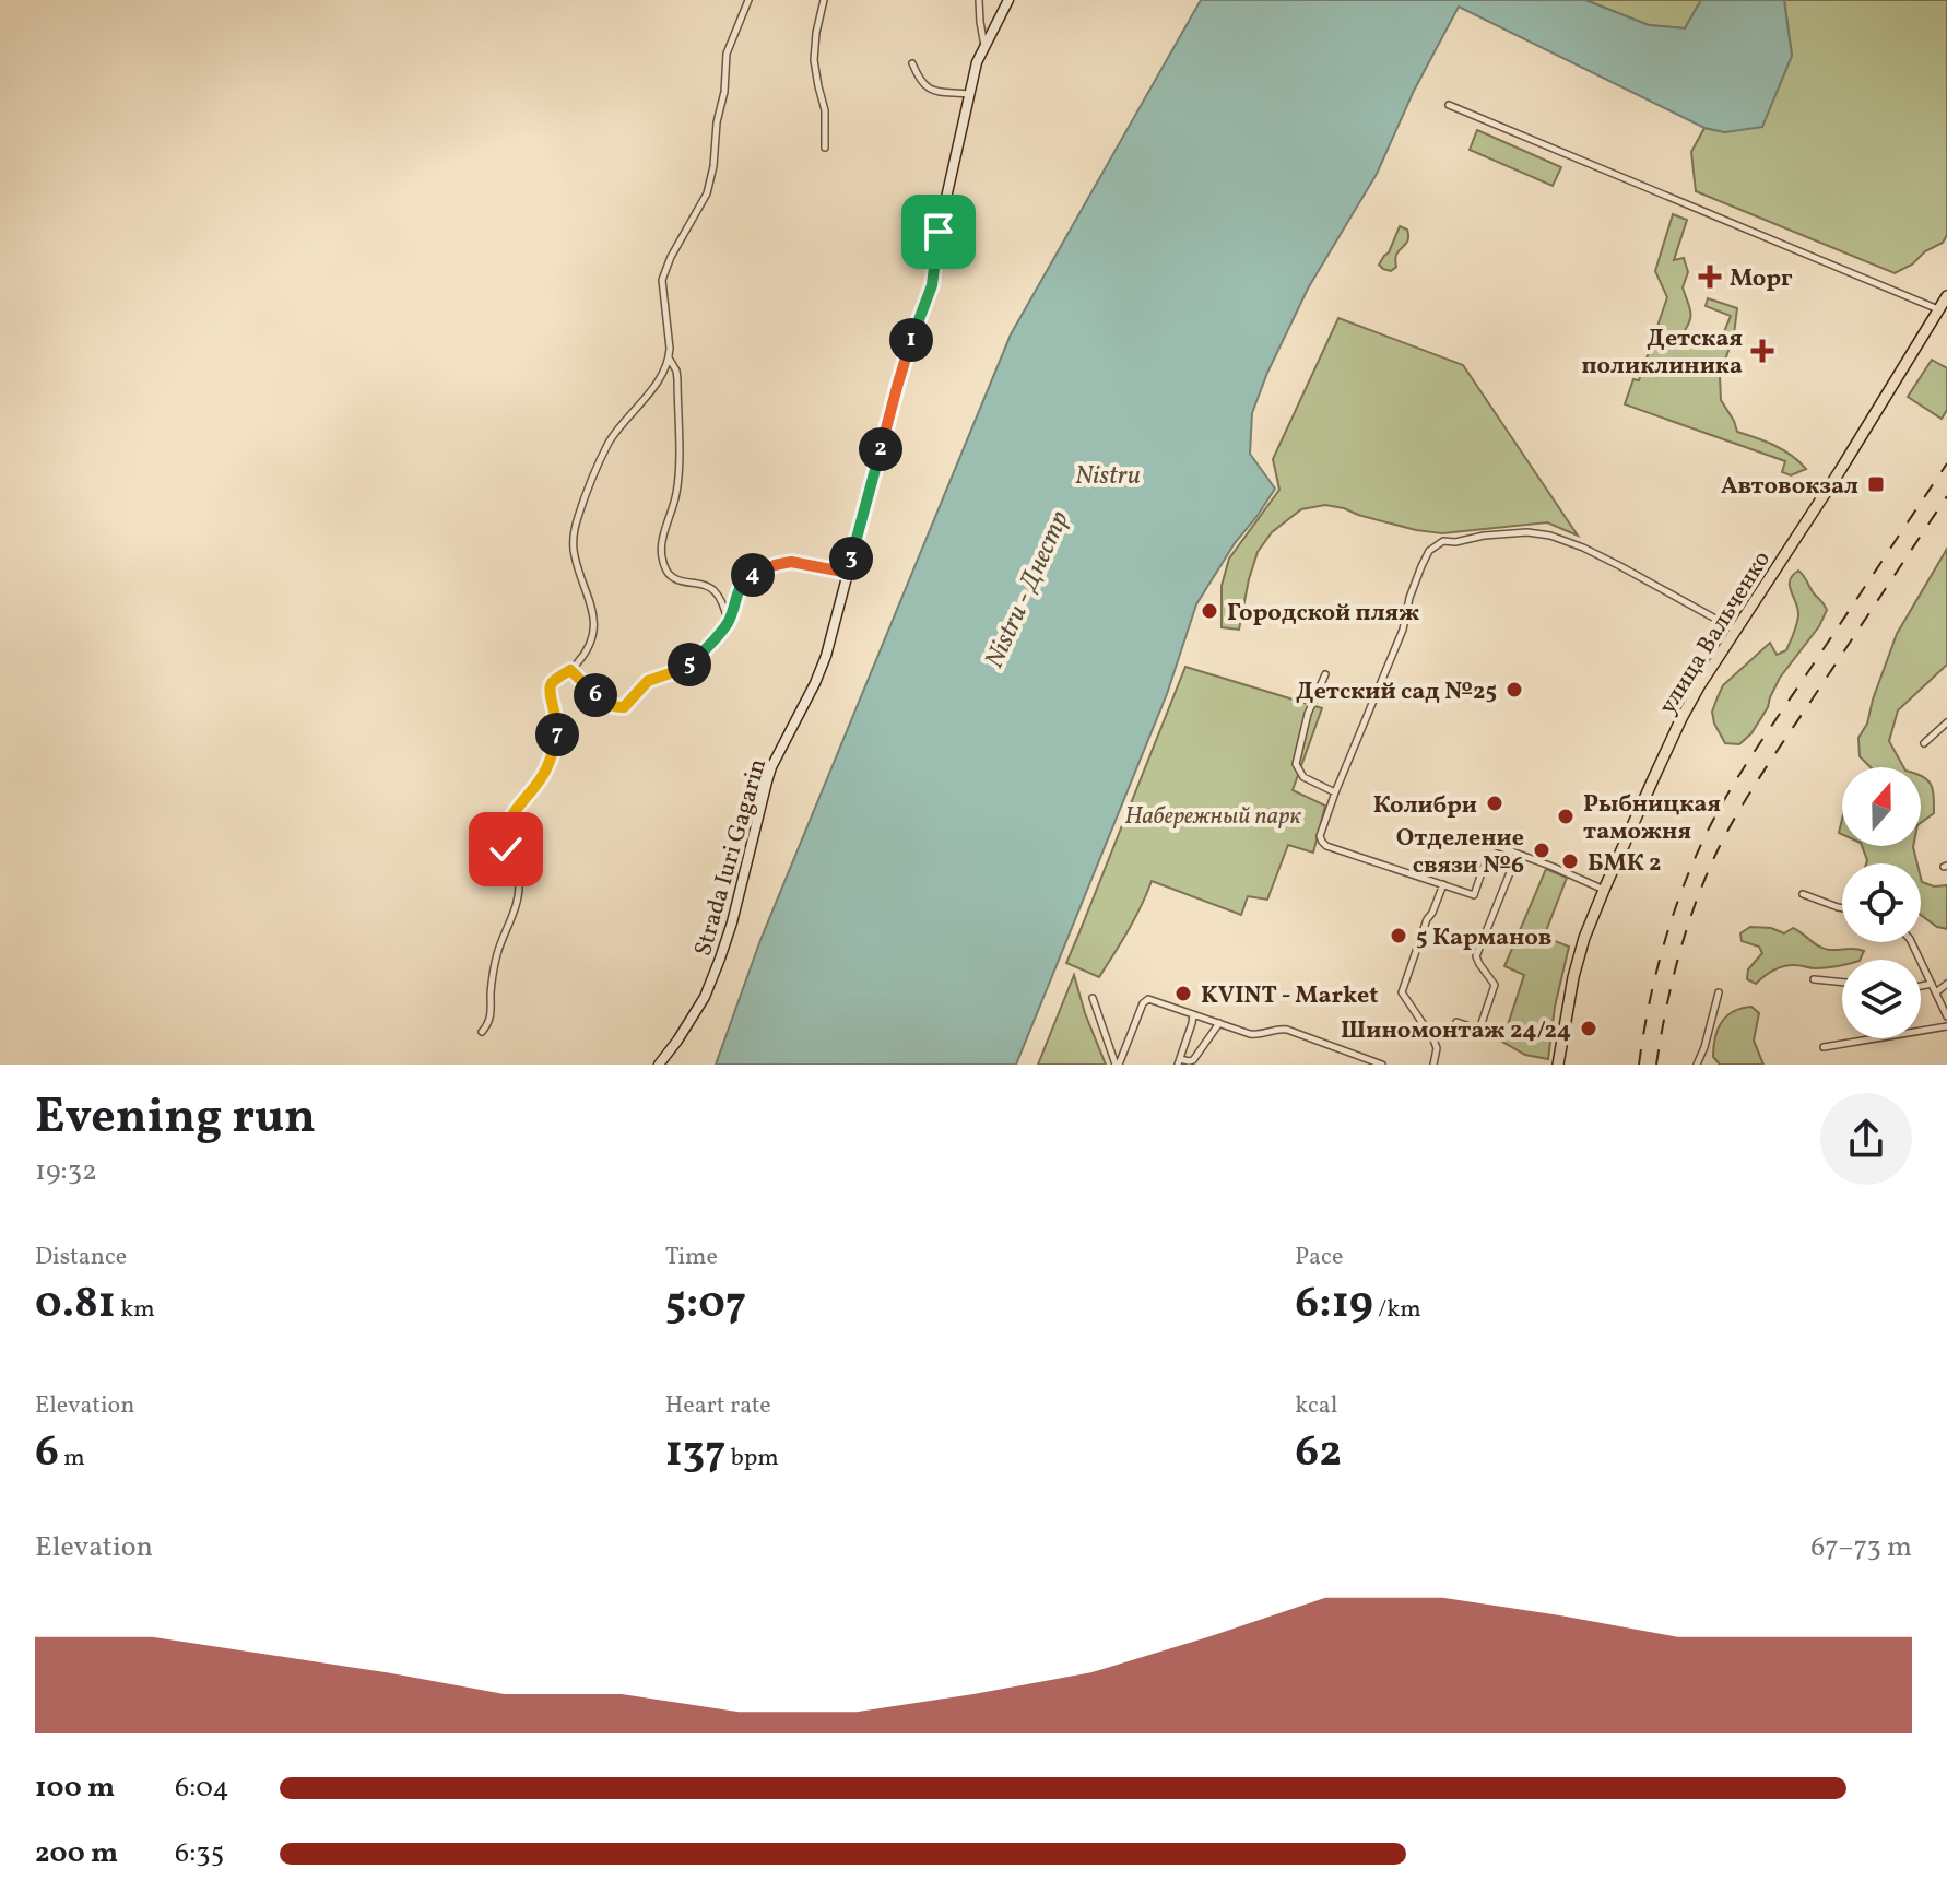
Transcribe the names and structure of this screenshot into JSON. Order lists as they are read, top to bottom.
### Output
{
  "streets": {
    "main road": ["улица Вальченко", "Strada Iuri Gagarin"]
  },
  "water": ["Nistru", "Nistru - Днестр"],
  "parks": ["Набережный парк"],
  "places": {
    "health": ["Морг", "Детская поликлиника"],
    "transit": ["Автовокзал"],
    "other": [
      "Городской пляж",
      "Детский сад №25",
      "Колибри",
      "Рыбницкая таможня",
      "Отделение связи №6",
      "БМК 2",
      "5 Карманов",
      "KVINT - Market",
      "Шиномонтаж 24/24"
    ]
  },
  "north": "top",
  "page": {
    "pins": [
      "1",
      "2",
      "3",
      "4",
      "5",
      "6",
      "7"
    ],
    "heading": ["Evening run", "19:32"],
    "stats": [
      ["Distance", "0.81 km"],
      ["Time", "5:07"],
      ["Pace", "6:19 /km"],
      ["Elevation", "6 m"],
      ["Heart rate", "137 bpm"],
      ["kcal", "62"]
    ],
    "chart": ["Elevation", "67–73 m"],
    "list": [
      {
        "name": "100 m",
        "note": "6:04"
      },
      {
        "name": "200 m",
        "note": "6:35"
      }
    ]
  }
}
